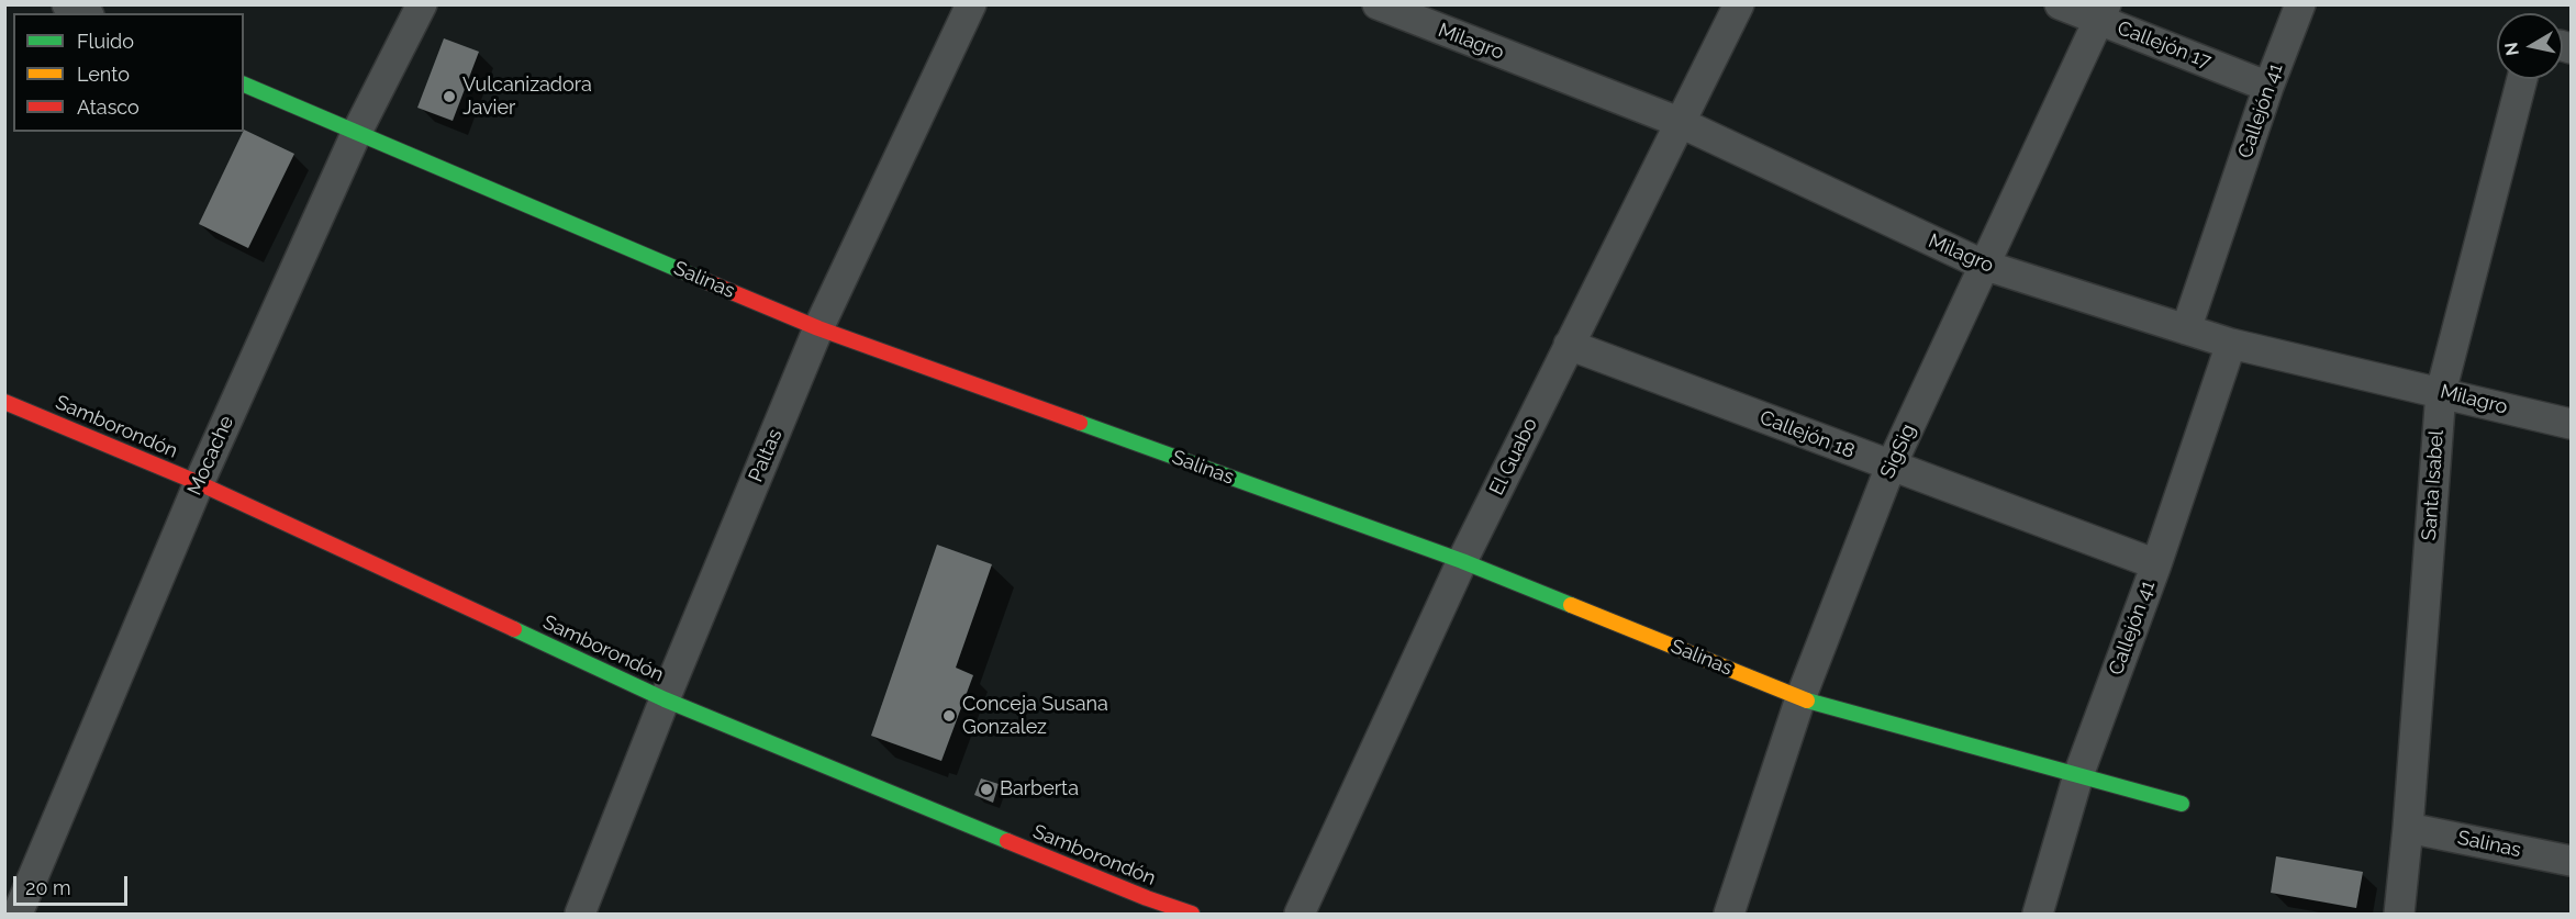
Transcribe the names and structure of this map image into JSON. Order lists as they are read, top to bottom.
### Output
{
  "streets": {
    "street": [
      "Milagro",
      "Callejón 17",
      "Callejón 41",
      "Salinas",
      "Samborondón",
      "Callejón 18",
      "SigSig",
      "Mocache",
      "Paltas",
      "El Guabo",
      "Santa Isabel"
    ]
  },
  "crossings": [
    ["Milagro", "Callejón 41"],
    ["Milagro", "SigSig"],
    ["Milagro", "El Guabo"],
    ["Milagro", "Santa Isabel"],
    ["Callejón 17", "Callejón 41"],
    ["Callejón 17", "SigSig"],
    ["Callejón 41", "Salinas"],
    ["Callejón 41", "Callejón 18"],
    ["Salinas", "SigSig"],
    ["Salinas", "Mocache"],
    ["Salinas", "Paltas"],
    ["Salinas", "El Guabo"],
    ["Salinas", "Santa Isabel"],
    ["Samborondón", "Mocache"],
    ["Samborondón", "Paltas"],
    ["Callejón 18", "SigSig"],
    ["Callejón 18", "El Guabo"]
  ],
  "places": ["Vulcanizadora Javier", "Conceja Susana Gonzalez", "Barberta"],
  "legend": ["Fluido", "Lento", "Atasco"],
  "scale_bar": "20 m",
  "north": "left"
}
